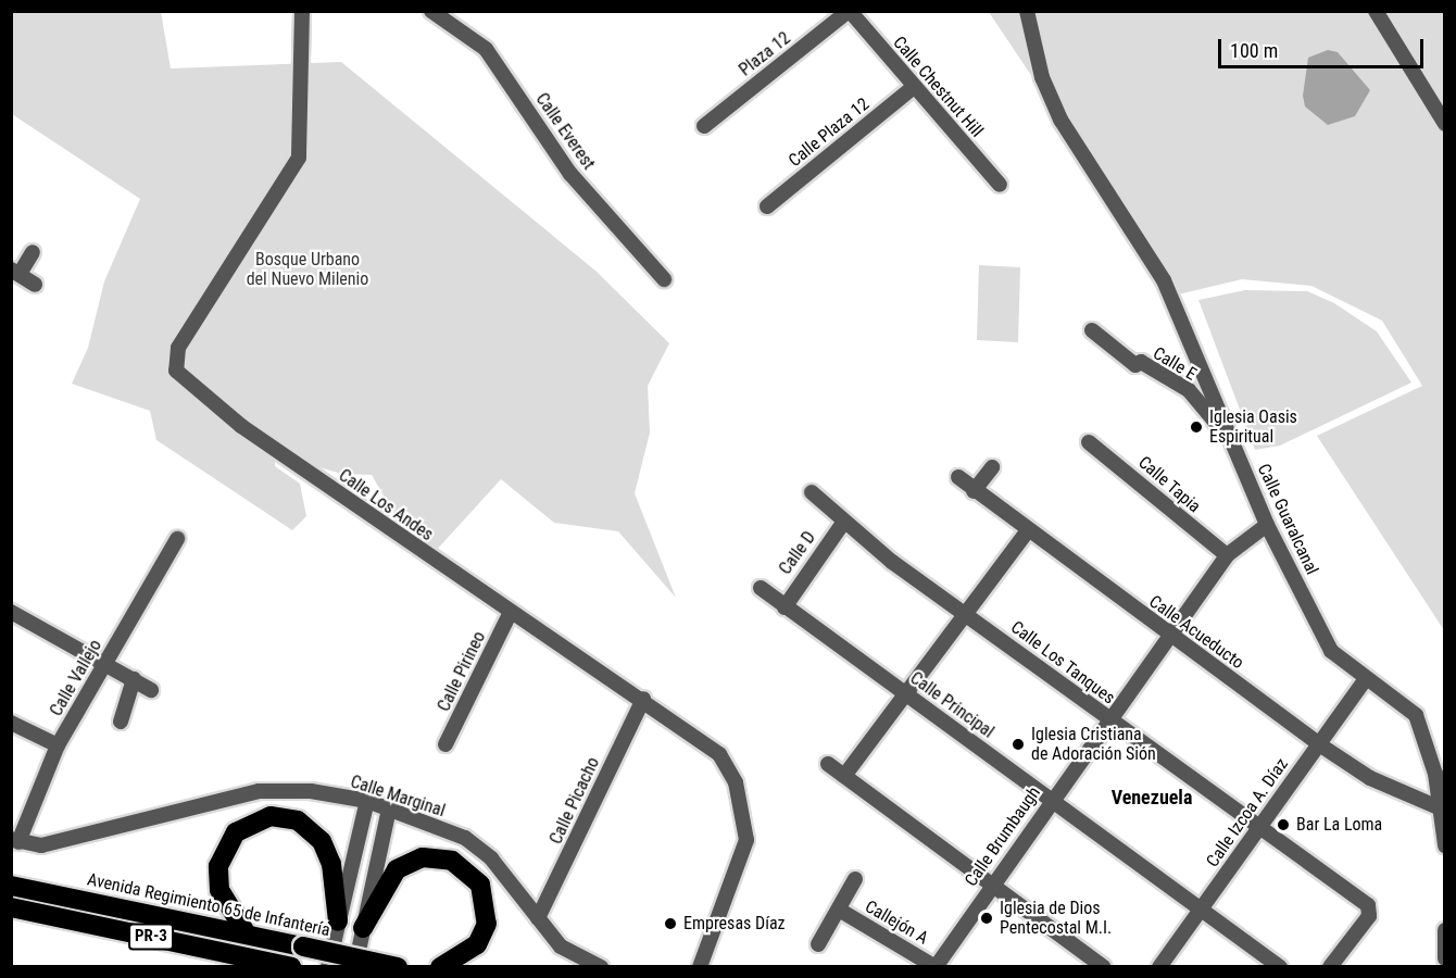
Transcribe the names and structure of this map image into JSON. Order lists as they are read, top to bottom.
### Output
{
  "streets": {
    "highway": ["Avenida Regimiento 65 de Infantería", "PR-3"],
    "street": [
      "Plaza 12",
      "Calle Chestnut Hill",
      "Calle Everest",
      "Calle Plaza 12",
      "Calle E",
      "Calle Tapia",
      "Calle Los Andes",
      "Calle Guaralcanal",
      "Calle D",
      "Calle Acueducto",
      "Calle Los Tanques",
      "Calle Pirineo",
      "Calle Vallejo",
      "Calle Principal",
      "Calle Marginal",
      "Calle Picacho",
      "Calle Izcoa A. Díaz",
      "Calle Brumbaugh",
      "Callejón A"
    ]
  },
  "crossings": [
    ["Plaza 12", "Calle Chestnut Hill"],
    ["Calle Chestnut Hill", "Calle Plaza 12"],
    ["Calle E", "Calle Guaralcanal"],
    ["Calle Tapia", "Calle Brumbaugh"],
    ["Calle Los Andes", "Calle Pirineo"],
    ["Calle Los Andes", "Calle Picacho"],
    ["Calle Guaralcanal", "Calle Acueducto"],
    ["Calle Guaralcanal", "Calle Izcoa A. Díaz"],
    ["Calle Guaralcanal", "Calle Brumbaugh"],
    ["Calle D", "Calle Los Tanques"],
    ["Calle D", "Calle Principal"],
    ["Calle Acueducto", "Calle Izcoa A. Díaz"],
    ["Calle Acueducto", "Calle Brumbaugh"],
    ["Calle Los Tanques", "Calle Izcoa A. Díaz"],
    ["Calle Los Tanques", "Calle Brumbaugh"],
    ["Calle Vallejo", "Calle Marginal"],
    ["Calle Principal", "Calle Izcoa A. Díaz"],
    ["Calle Principal", "Calle Brumbaugh"],
    ["Calle Marginal", "Calle Picacho"],
    ["Calle Brumbaugh", "Callejón A"]
  ],
  "districts": ["Venezuela"],
  "parks": ["Bosque Urbano del Nuevo Milenio"],
  "places": [
    "Iglesia Oasis Espiritual",
    "Iglesia Cristiana de Adoración Sión",
    "Bar La Loma",
    "Iglesia de Dios Pentecostal M.I.",
    "Empresas Díaz"
  ],
  "scale_bar": "100 m"
}
